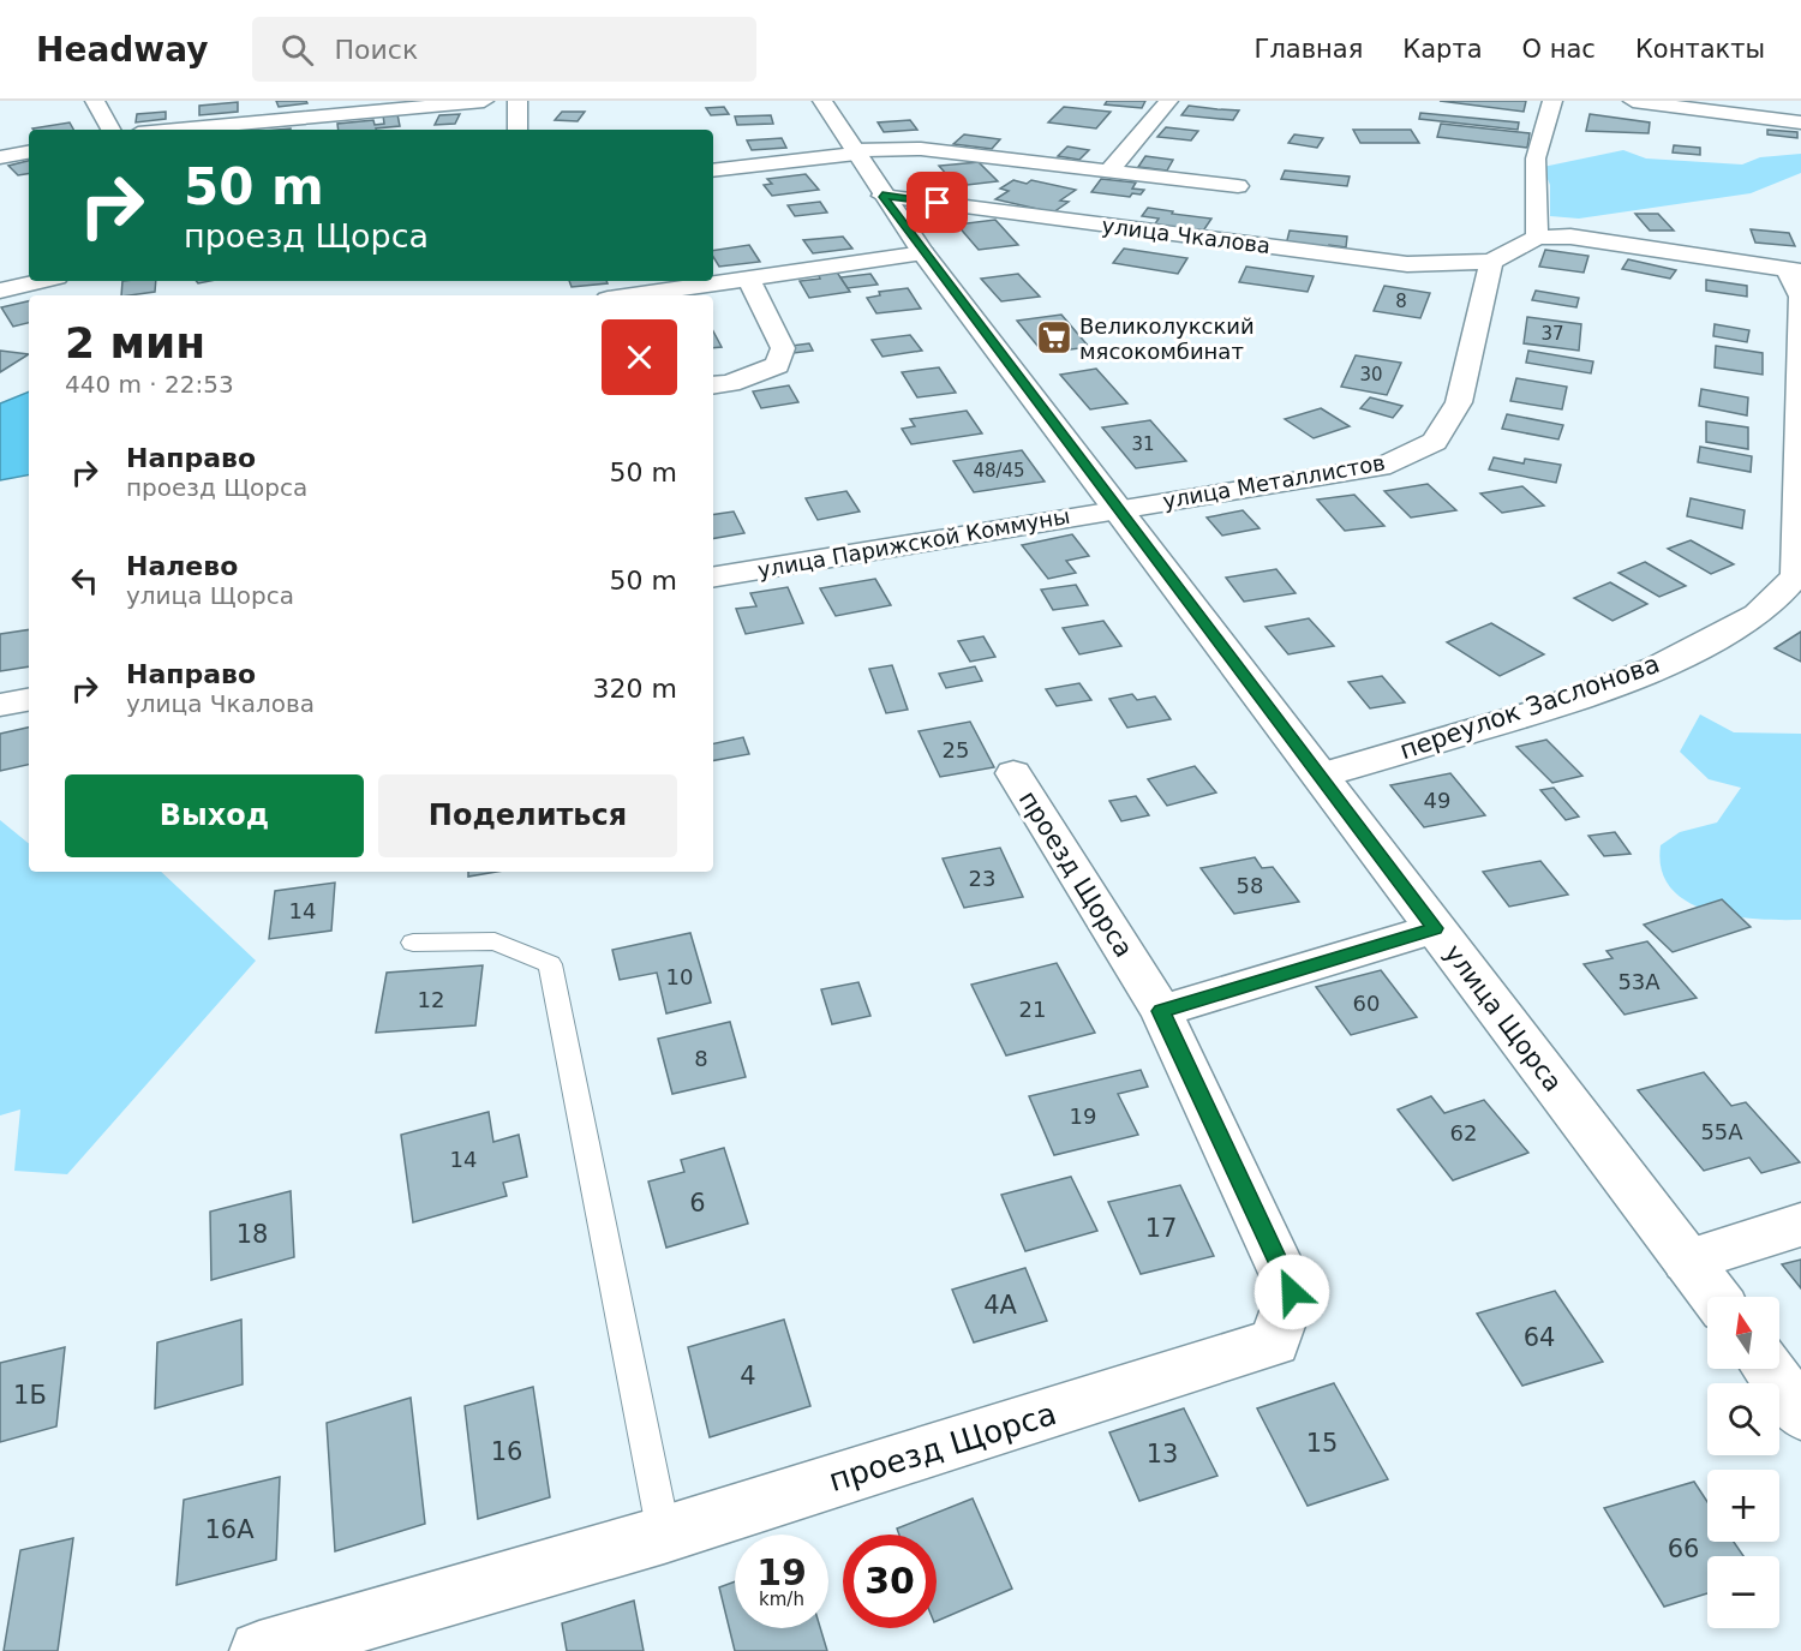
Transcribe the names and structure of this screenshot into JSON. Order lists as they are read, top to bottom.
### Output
{
  "streets": {
    "street": [
      "улица Чкалова",
      "улица Металлистов",
      "улица Парижской Коммуны",
      "переулок Заслонова",
      "проезд Щорса",
      "улица Щорса"
    ]
  },
  "crossings": [
    ["улица Чкалова", "улица Металлистов"],
    ["улица Чкалова", "улица Щорса"],
    ["улица Металлистов", "улица Парижской Коммуны"],
    ["улица Металлистов", "улица Щорса"],
    ["улица Парижской Коммуны", "улица Щорса"],
    ["переулок Заслонова", "улица Щорса"]
  ],
  "places": {
    "supermarket": ["Великолукский мясокомбинат"]
  },
  "house_numbers": [
    "8",
    "37",
    "30",
    "31",
    "48/45",
    "25",
    "49",
    "23",
    "58",
    "14",
    "10",
    "53А",
    "12",
    "60",
    "21",
    "8",
    "19",
    "55А",
    "62",
    "14",
    "6",
    "17",
    "18",
    "4А",
    "64",
    "4",
    "1Б",
    "15",
    "16",
    "13",
    "16А",
    "66"
  ],
  "north": "top",
  "page": {
    "header": "Headway",
    "search": "Поиск",
    "nav": [
      "Главная",
      "Карта",
      "О нас",
      "Контакты"
    ],
    "turn": ["50 m", "проезд Щорса"],
    "heading": ["2 мин", "440 m · 22:53"],
    "list": [
      {
        "name": "Направо",
        "note": "проезд Щорса",
        "value": "50 m"
      },
      {
        "name": "Налево",
        "note": "улица Щорса",
        "value": "50 m"
      },
      {
        "name": "Направо",
        "note": "улица Чкалова",
        "value": "320 m"
      }
    ],
    "buttons": ["Выход", "Поделиться"],
    "map_buttons": ["+", "−"],
    "speed": "19 km/h",
    "limit": "30"
  }
}
